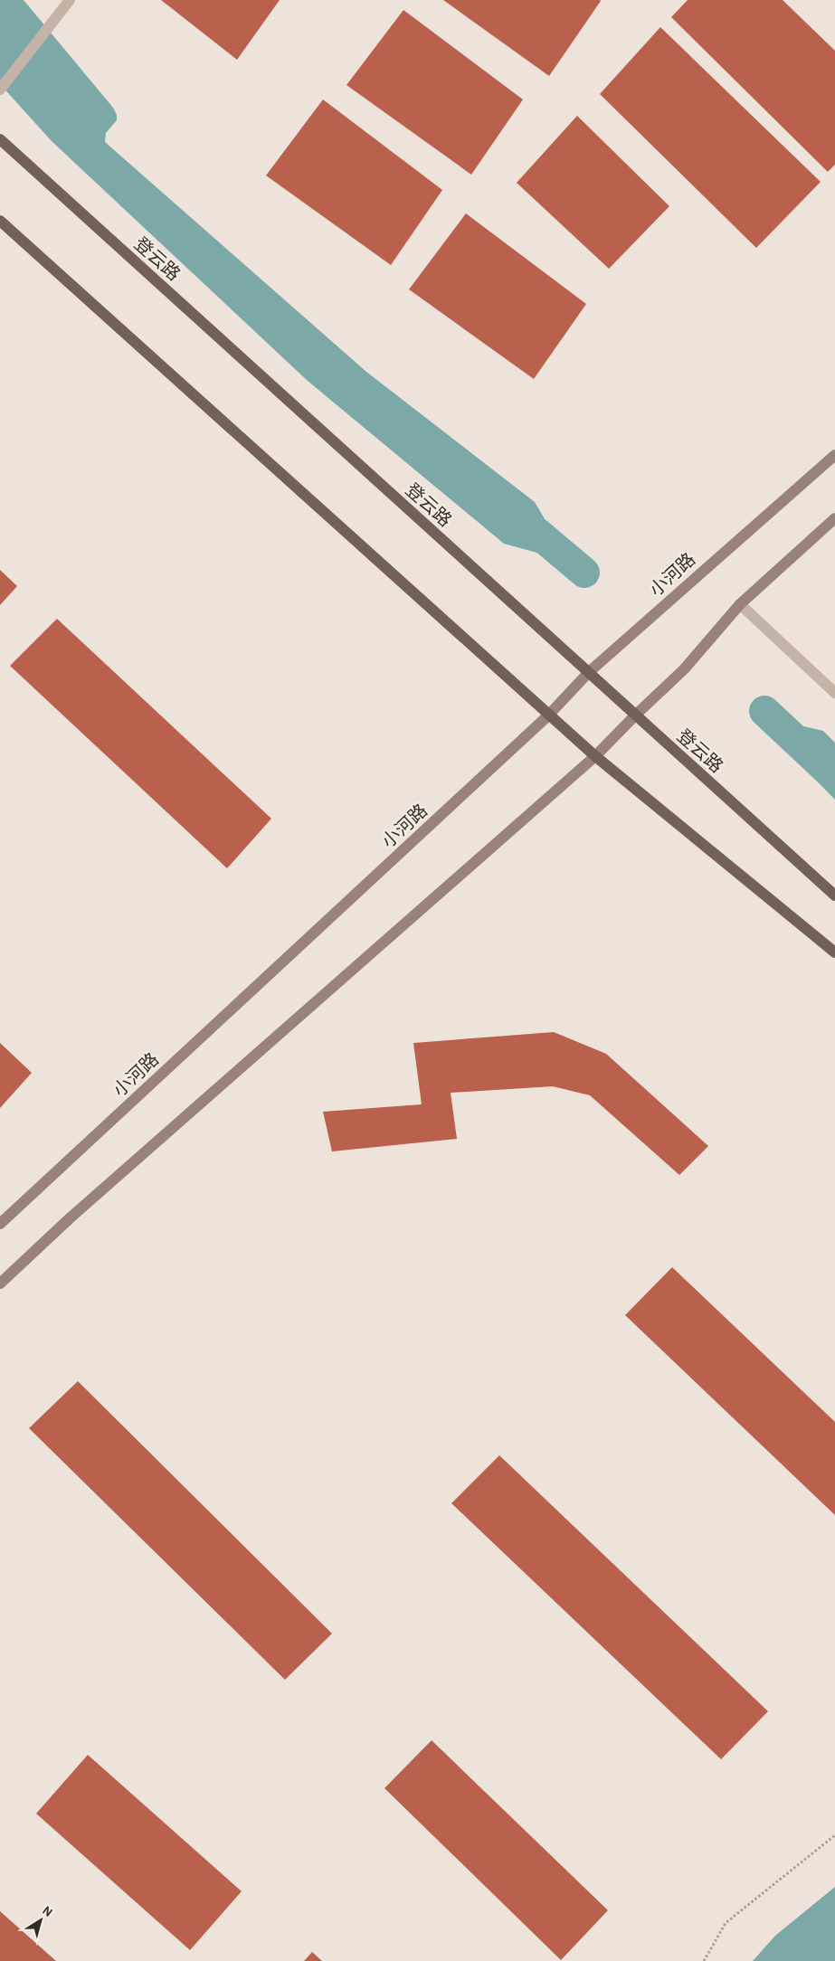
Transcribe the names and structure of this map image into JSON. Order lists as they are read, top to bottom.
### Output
{
  "streets": {
    "main road": ["登云路", "小河路"]
  },
  "crossings": [
    ["登云路", "小河路"]
  ],
  "north": "top right"
}
